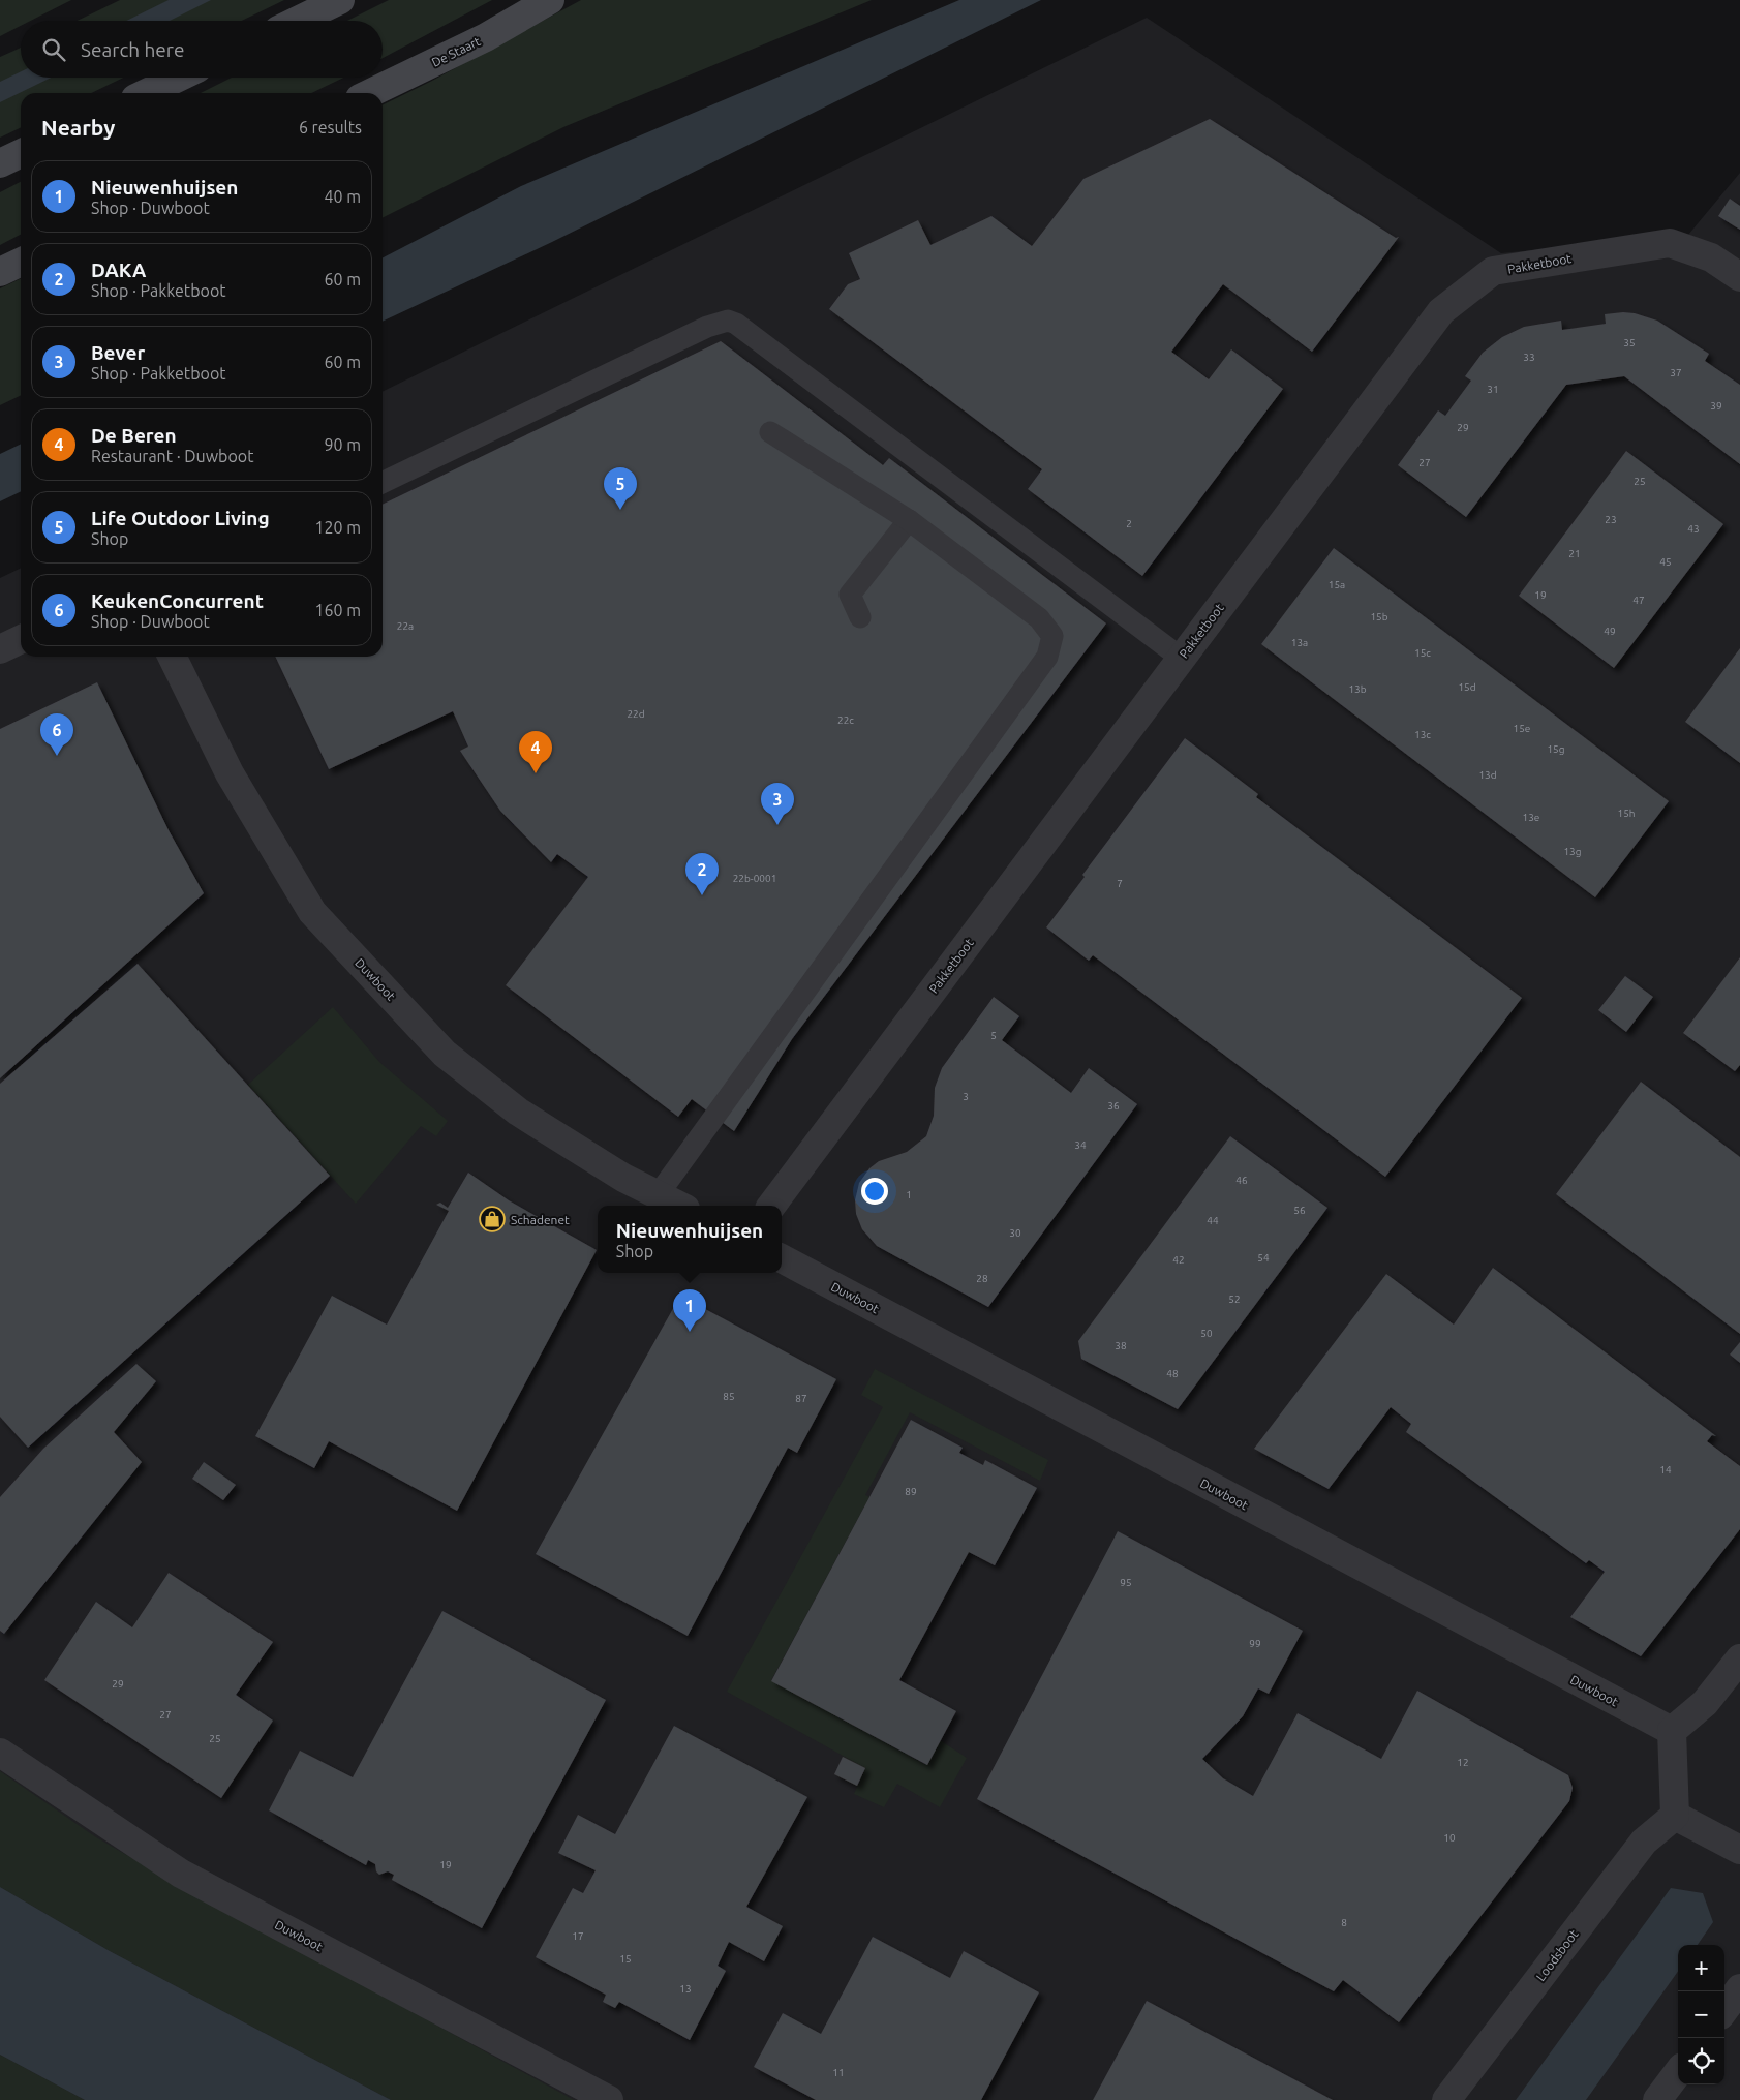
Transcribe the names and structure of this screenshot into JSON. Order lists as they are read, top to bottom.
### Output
{
  "streets": {
    "main road": ["De Staart"],
    "street": ["Pakketboot", "Duwboot", "Loodsboot"]
  },
  "places": {
    "shop": ["Schadenet"]
  },
  "house_numbers": [
    "35",
    "33",
    "37",
    "31",
    "39",
    "29",
    "27",
    "25",
    "23",
    "2",
    "43",
    "21",
    "45",
    "15a",
    "19",
    "47",
    "15b",
    "22a",
    "49",
    "13a",
    "15c",
    "15d",
    "13b",
    "22d",
    "22c",
    "15e",
    "13c",
    "15g",
    "13d",
    "15h",
    "13e",
    "13g",
    "22b-0001",
    "7",
    "5",
    "3",
    "36",
    "34",
    "46",
    "1",
    "56",
    "44",
    "30",
    "54",
    "42",
    "28",
    "52",
    "50",
    "38",
    "48",
    "85",
    "87",
    "14",
    "89",
    "95",
    "99",
    "29",
    "27",
    "25",
    "12",
    "10",
    "19",
    "8",
    "17",
    "15",
    "13",
    "11"
  ],
  "page": {
    "search": "Search here",
    "heading": ["Nearby", "6 results"],
    "list": [
      {
        "mark": "1",
        "name": "Nieuwenhuijsen",
        "note": "Shop · Duwboot",
        "value": "40 m"
      },
      {
        "mark": "2",
        "name": "DAKA",
        "note": "Shop · Pakketboot",
        "value": "60 m"
      },
      {
        "mark": "3",
        "name": "Bever",
        "note": "Shop · Pakketboot",
        "value": "60 m"
      },
      {
        "mark": "4",
        "name": "De Beren",
        "note": "Restaurant · Duwboot",
        "value": "90 m"
      },
      {
        "mark": "5",
        "name": "Life Outdoor Living",
        "note": "Shop",
        "value": "120 m"
      },
      {
        "mark": "6",
        "name": "KeukenConcurrent",
        "note": "Shop · Duwboot",
        "value": "160 m"
      }
    ],
    "pins": [
      "5",
      "6",
      "4",
      "3",
      "2",
      "1"
    ],
    "popup": ["Nieuwenhuijsen", "Shop"],
    "map_buttons": ["+", "−"]
  }
}
